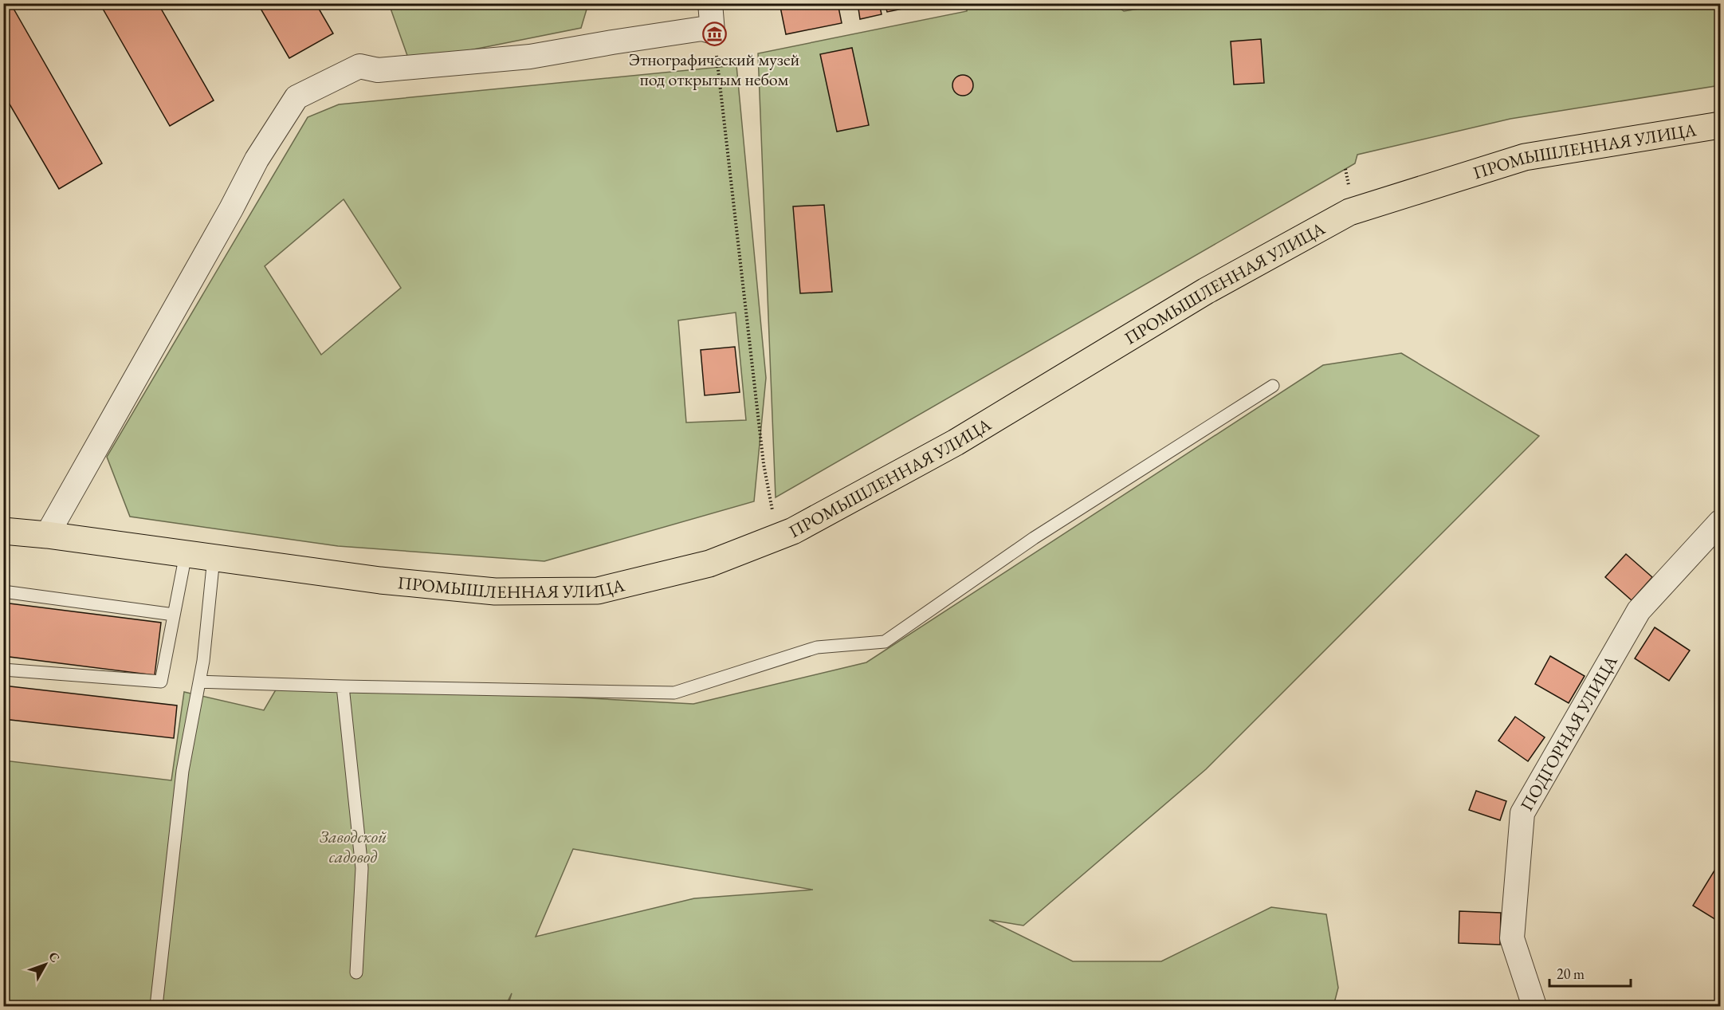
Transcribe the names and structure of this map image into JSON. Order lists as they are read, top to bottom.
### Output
{
  "streets": {
    "main road": ["ПРОМЫШЛЕННАЯ УЛИЦА"],
    "street": ["ПОДГОРНАЯ УЛИЦА"]
  },
  "parks": ["Заводской садовод"],
  "places": {
    "museum": ["Этнографический музей под открытым небом"]
  },
  "scale_bar": "20 m",
  "north": "top right"
}
